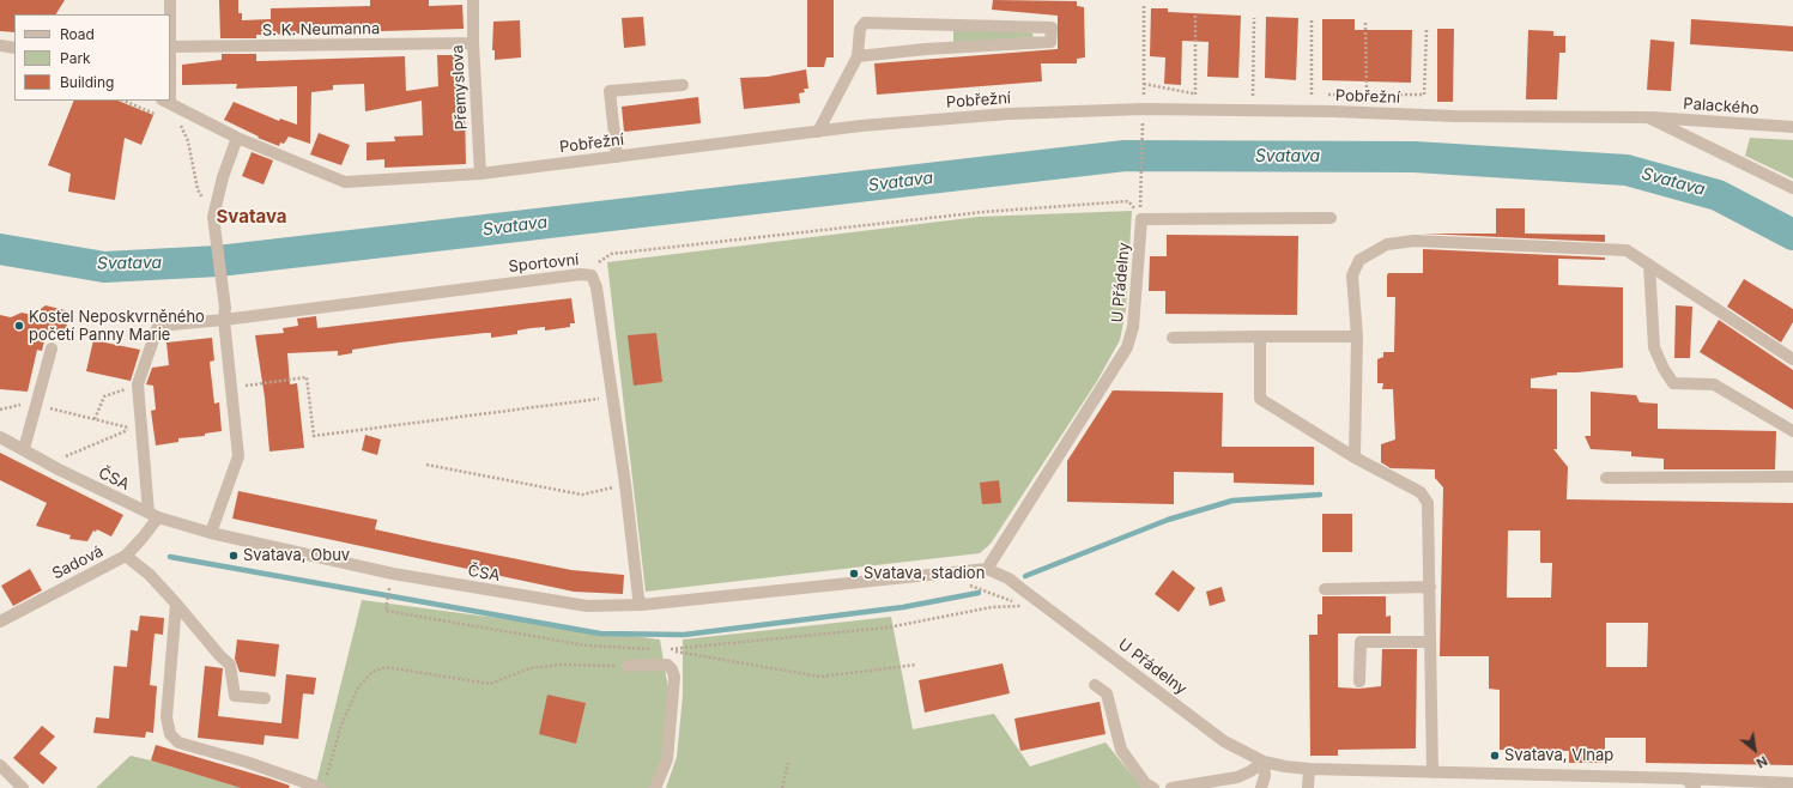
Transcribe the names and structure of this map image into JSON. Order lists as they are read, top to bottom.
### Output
{
  "streets": {
    "street": [
      "S. K. Neumanna",
      "Přemyslova",
      "Pobřežní",
      "Palackého",
      "Sportovní",
      "U Přádelny",
      "ČSA",
      "Sadová"
    ]
  },
  "crossings": [
    ["S. K. Neumanna", "Přemyslova"],
    ["Přemyslova", "Pobřežní"],
    ["Pobřežní", "Palackého"],
    ["Sportovní", "ČSA"],
    ["U Přádelny", "ČSA"],
    ["ČSA", "Sadová"]
  ],
  "districts": ["Svatava"],
  "water": ["Svatava"],
  "places": [
    "Kostel Neposkvrněného početí Panny Marie",
    "Svatava, Obuv",
    "Svatava, stadion",
    "Svatava, Vlnap"
  ],
  "legend": ["Road", "Park", "Building"],
  "north": "bottom right"
}
